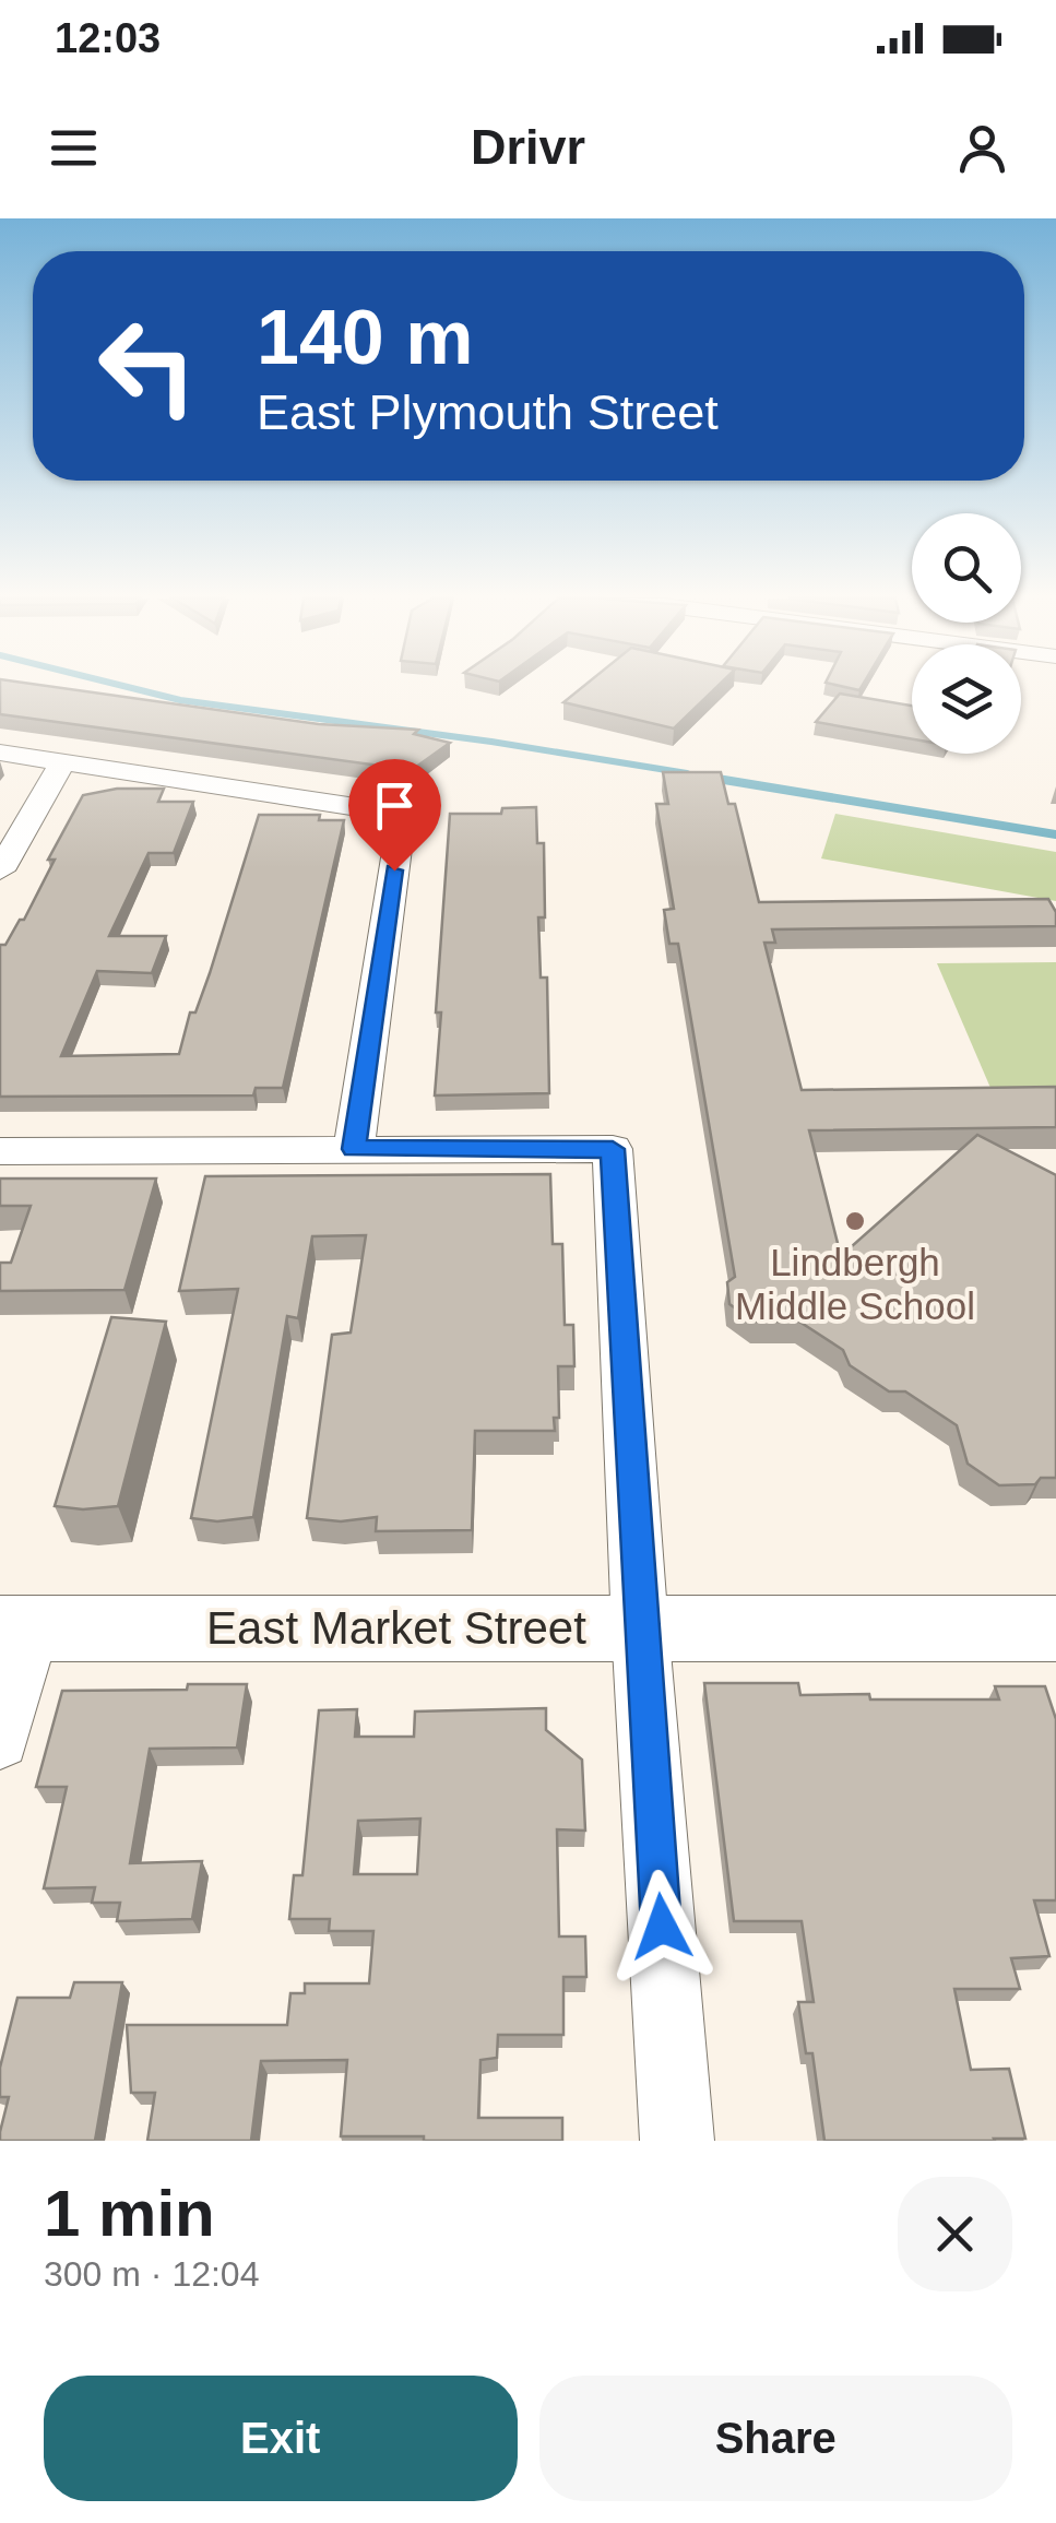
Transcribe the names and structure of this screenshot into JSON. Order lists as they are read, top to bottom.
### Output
{
  "streets": {
    "street": ["East Market Street"]
  },
  "places": ["Lindbergh Middle School"],
  "page": {
    "status": "12:03",
    "header": "Drivr",
    "turn": ["140 m", "East Plymouth Street"],
    "heading": ["1 min", "300 m · 12:04"],
    "buttons": ["Exit", "Share"]
  }
}
